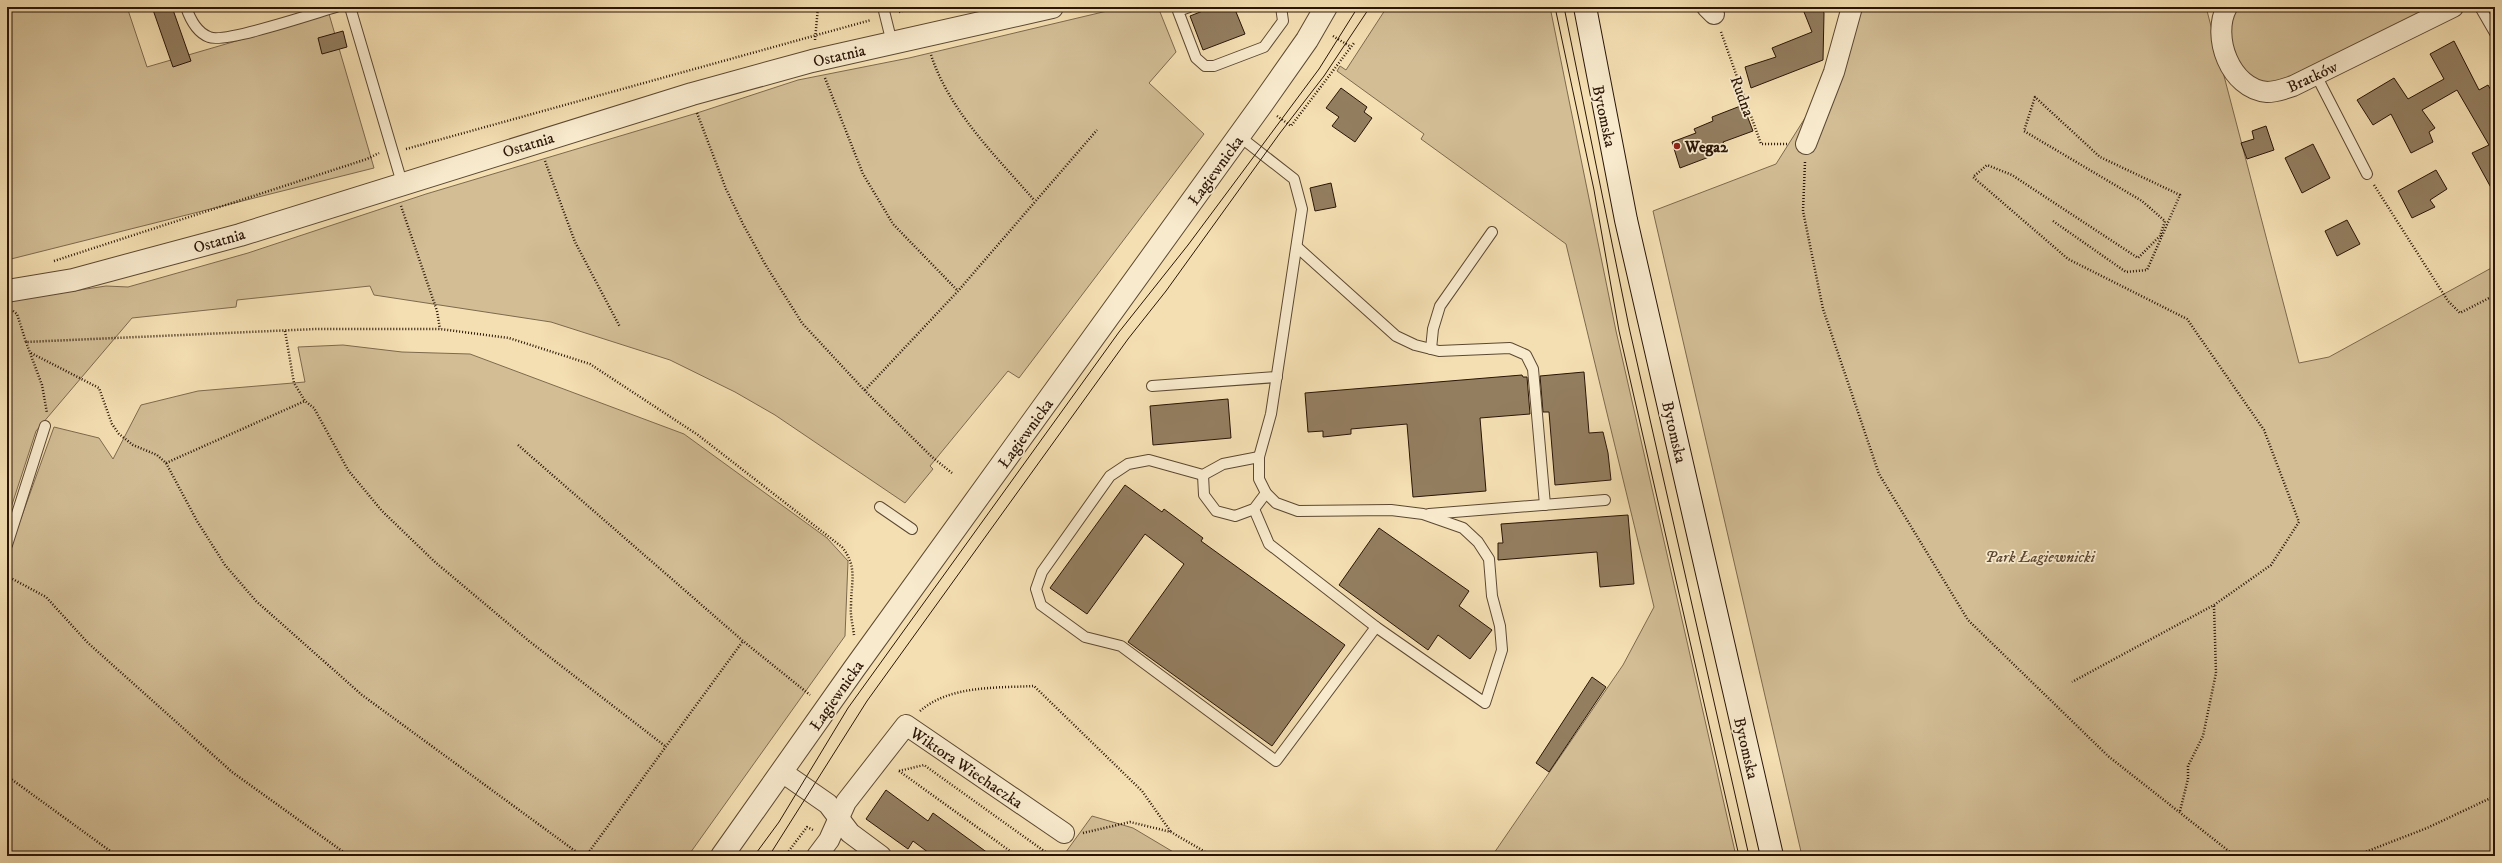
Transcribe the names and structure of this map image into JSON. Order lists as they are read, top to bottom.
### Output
{
  "streets": {
    "street": [
      "Ostatnia",
      "Bratków",
      "Bytomska",
      "Łagiewnicka",
      "Wiktora Wiechaczka"
    ],
    "path": ["Rudna"]
  },
  "parks": ["Park Łagiewnicki"],
  "places": ["Wega2"]
}
